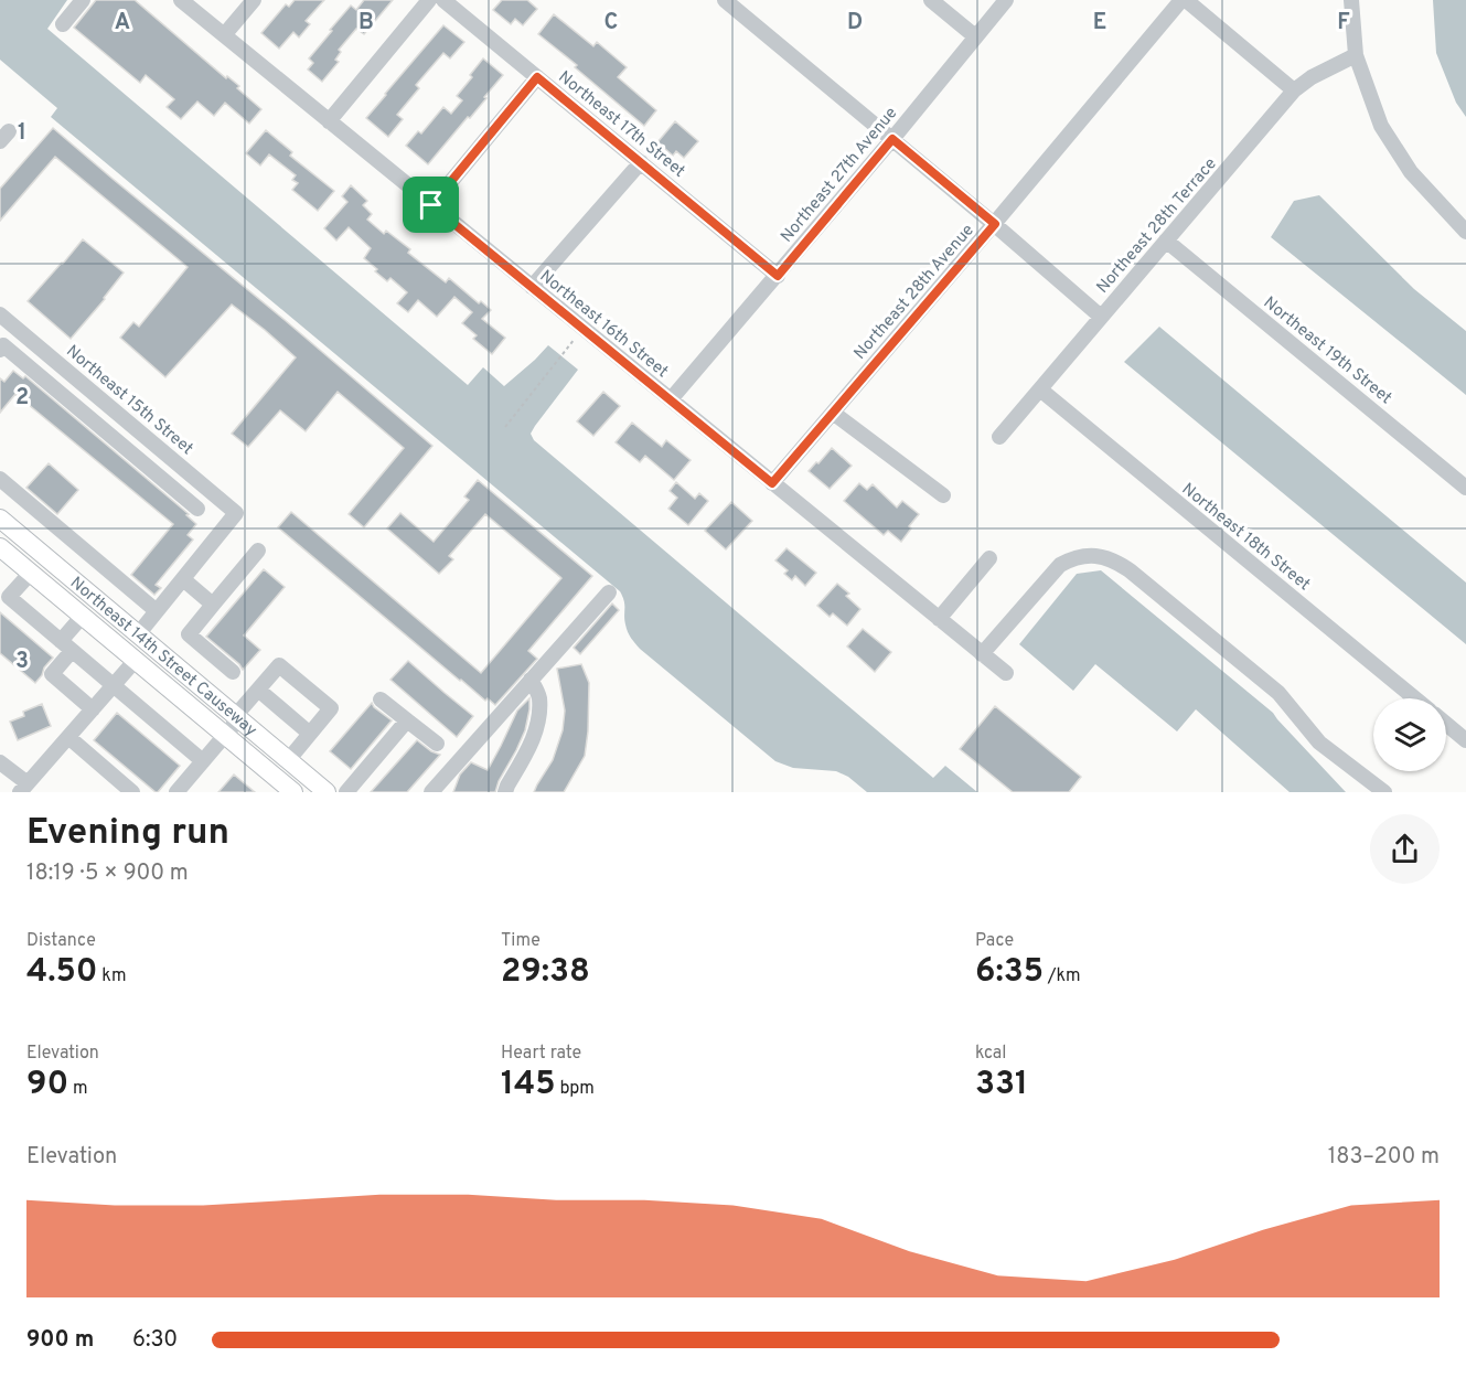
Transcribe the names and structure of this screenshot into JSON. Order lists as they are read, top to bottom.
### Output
{
  "streets": {
    "main road": ["Northeast 14th Street Causeway"],
    "street": [
      "Northeast 17th Street",
      "Northeast 27th Avenue",
      "Northeast 28th Terrace",
      "Northeast 28th Avenue",
      "Northeast 16th Street",
      "Northeast 19th Street",
      "Northeast 15th Street",
      "Northeast 18th Street"
    ]
  },
  "crossings": [
    ["Northeast 17th Street", "Northeast 27th Avenue"],
    ["Northeast 27th Avenue", "Northeast 16th Street"],
    ["Northeast 28th Terrace", "Northeast 19th Street"],
    ["Northeast 28th Terrace", "Northeast 18th Street"],
    ["Northeast 28th Avenue", "Northeast 16th Street"]
  ],
  "page": {
    "heading": ["Evening run", "18:19 · 5 × 900 m"],
    "stats": [
      ["Distance", "4.50 km"],
      ["Time", "29:38"],
      ["Pace", "6:35 /km"],
      ["Elevation", "90 m"],
      ["Heart rate", "145 bpm"],
      ["kcal", "331"]
    ],
    "chart": ["Elevation", "183–200 m"],
    "list": [
      {
        "name": "900 m",
        "note": "6:30"
      }
    ]
  },
  "grid": {
    "columns": [
      "A",
      "B",
      "C",
      "D",
      "E",
      "F"
    ],
    "rows": ["1", "2", "3"]
  }
}
